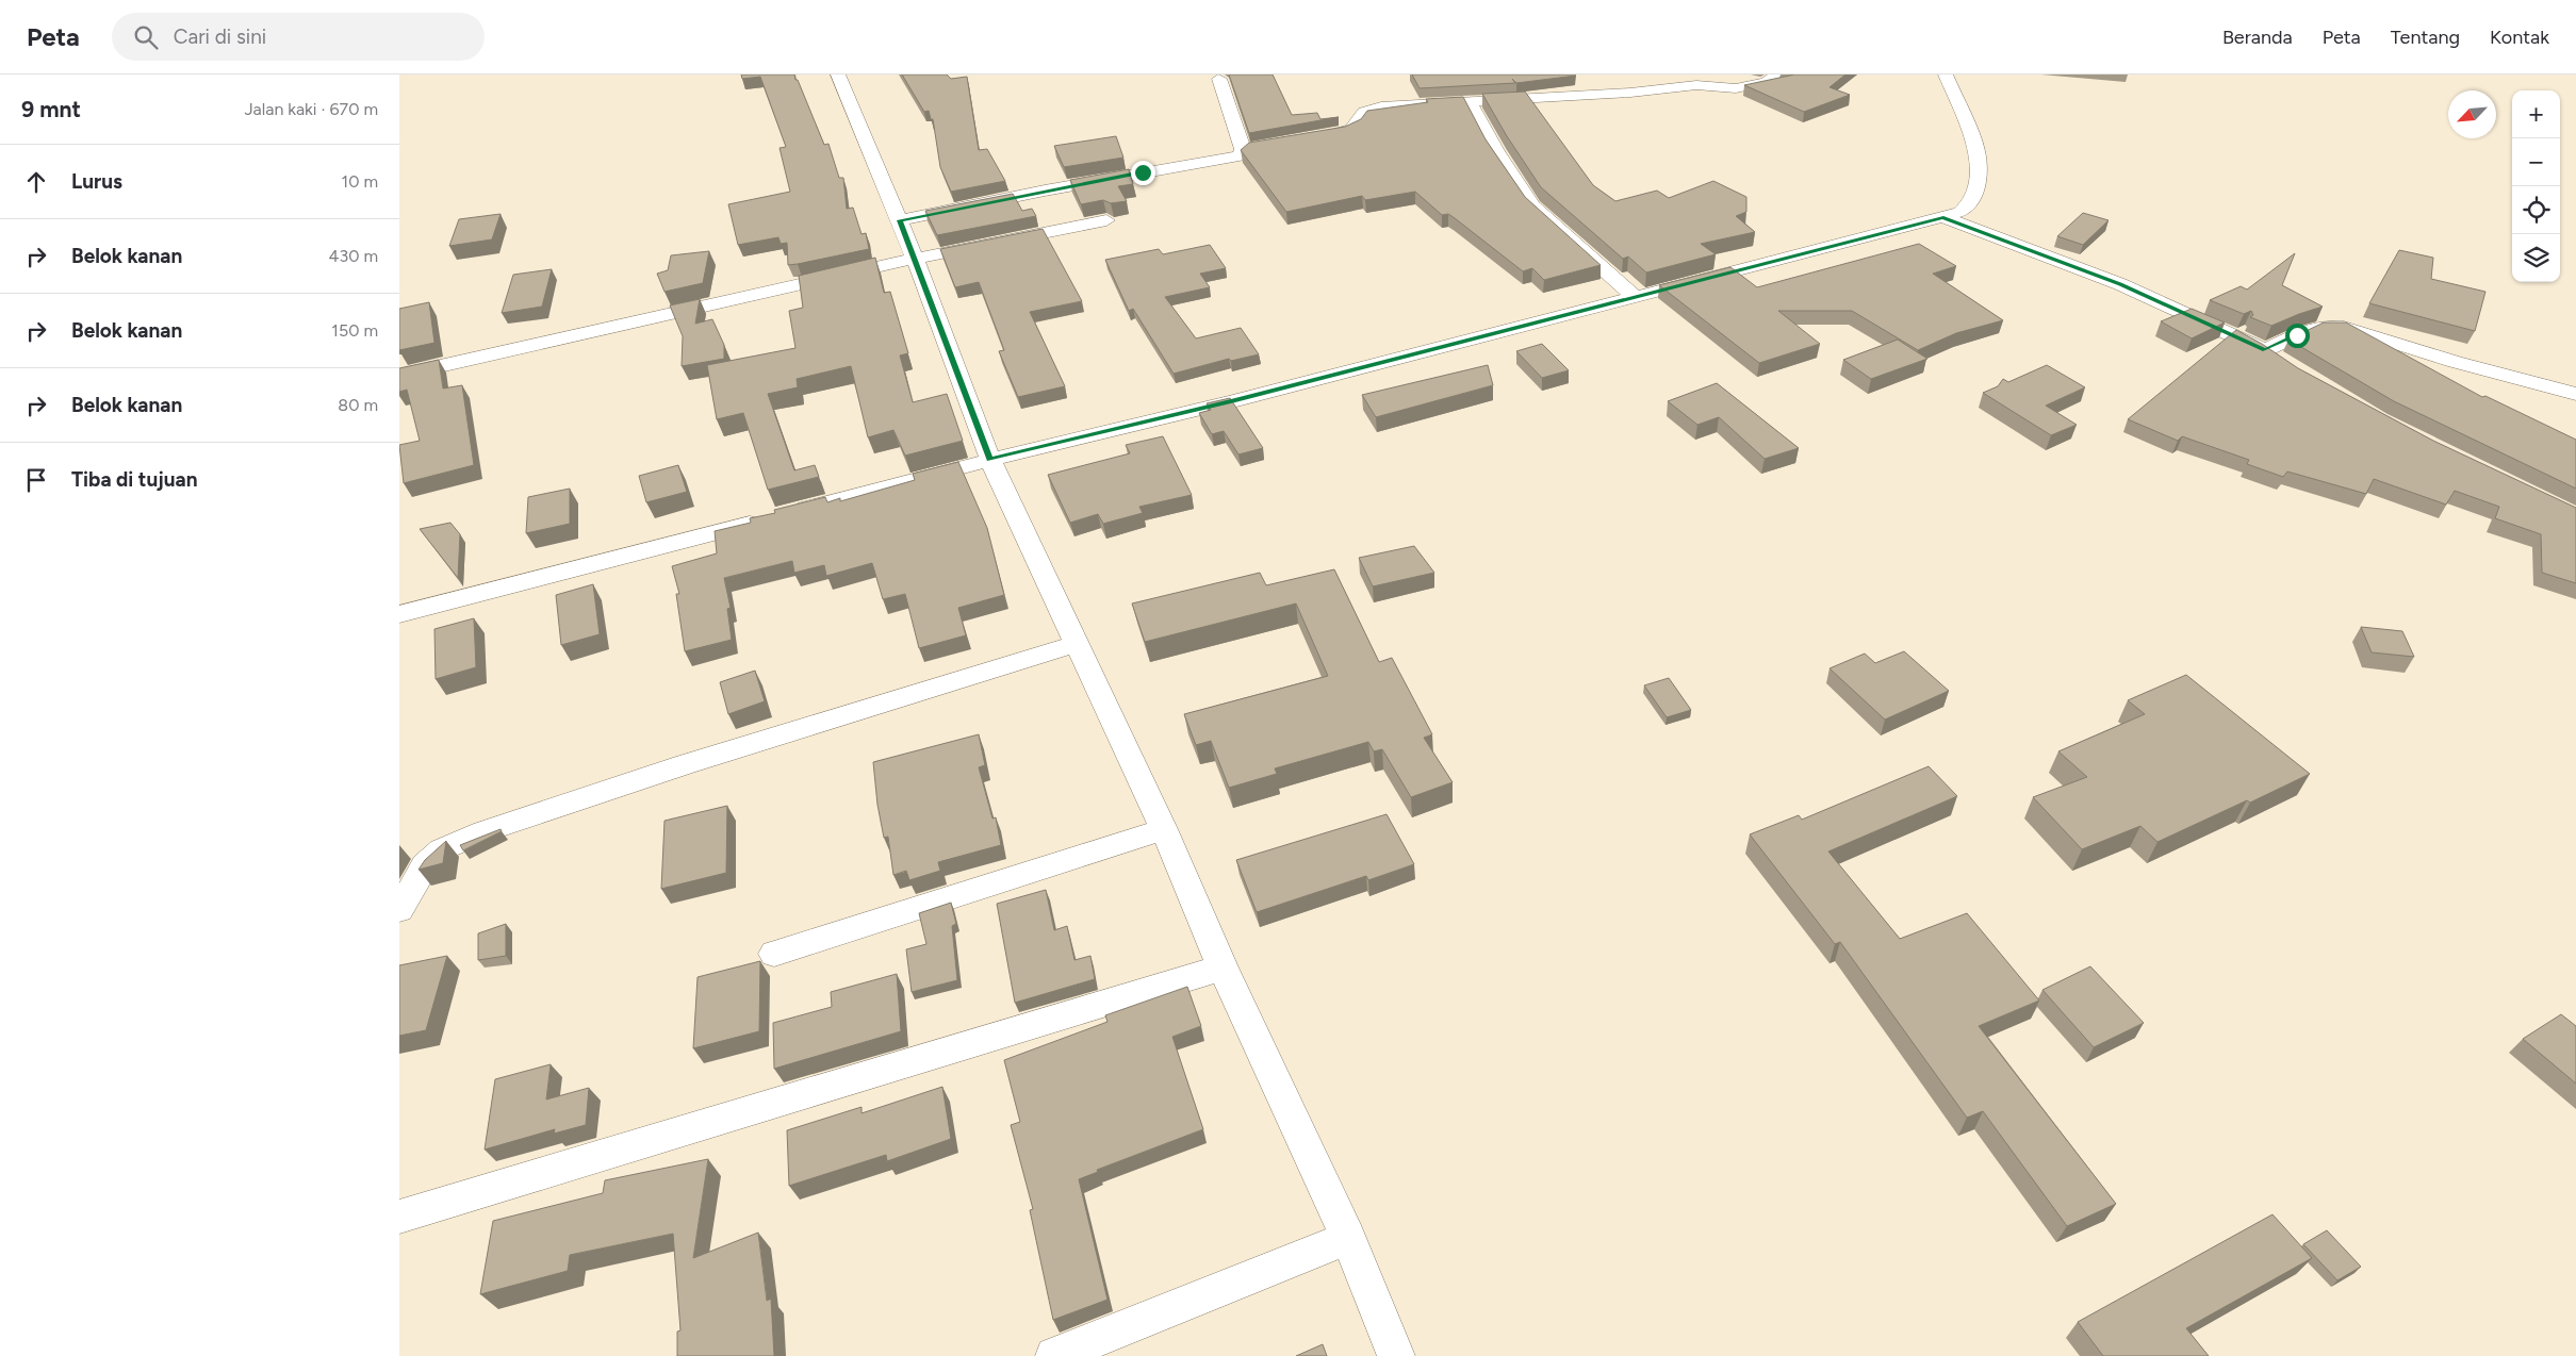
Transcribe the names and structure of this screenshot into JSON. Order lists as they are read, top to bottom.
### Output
{
  "north": "bottom left",
  "page": {
    "header": "Peta",
    "search": "Cari di sini",
    "nav": [
      "Beranda",
      "Peta",
      "Tentang",
      "Kontak"
    ],
    "heading": ["9 mnt", "Jalan kaki · 670 m"],
    "map_buttons": ["+", "−"],
    "list": [
      ["Lurus", "10 m"],
      ["Belok kanan", "430 m"],
      ["Belok kanan", "150 m"],
      ["Belok kanan", "80 m"],
      "Tiba di tujuan"
    ]
  }
}
